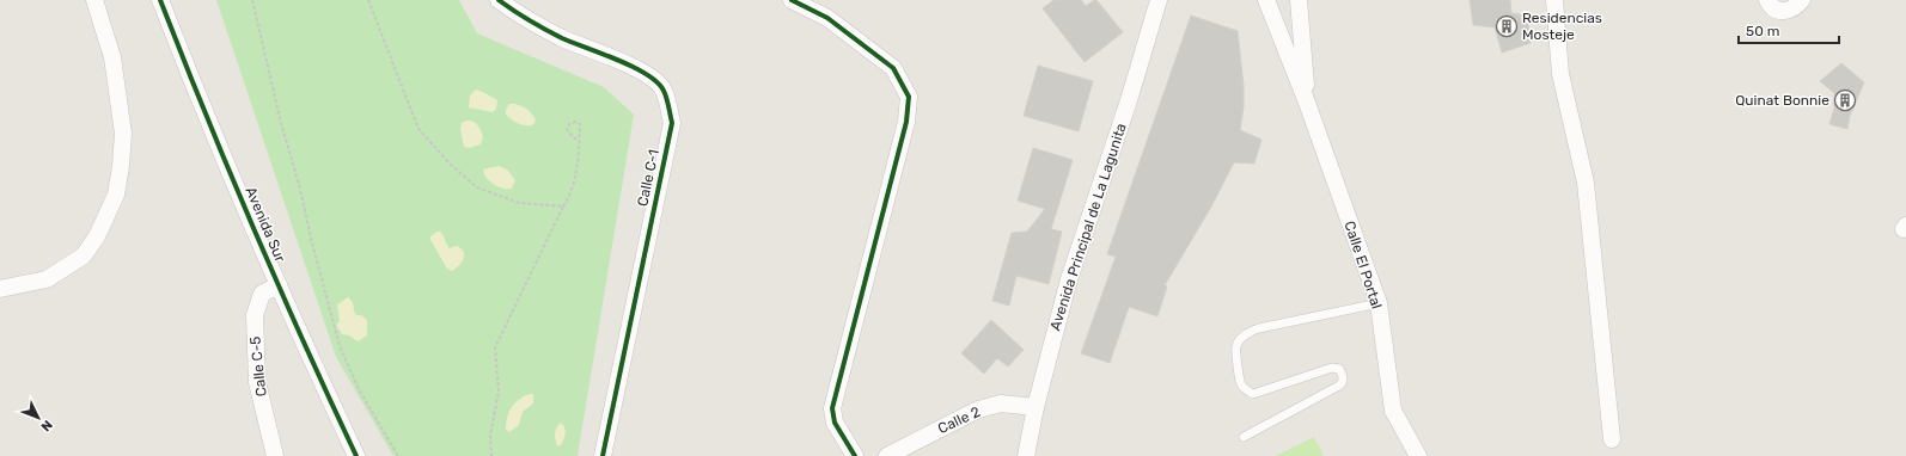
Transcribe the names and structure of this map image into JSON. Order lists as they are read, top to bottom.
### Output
{
  "streets": {
    "street": [
      "Calle C-1",
      "Avenida Sur",
      "Avenida Principal de La Lagunita",
      "Calle El Portal",
      "Calle C-5",
      "Calle 2"
    ]
  },
  "crossings": [
    ["Avenida Sur", "Calle C-5"],
    ["Avenida Principal de La Lagunita", "Calle 2"]
  ],
  "places": {
    "building": ["Residencias Mosteje", "Quinat Bonnie"]
  },
  "scale_bar": "50 m",
  "north": "bottom right"
}
